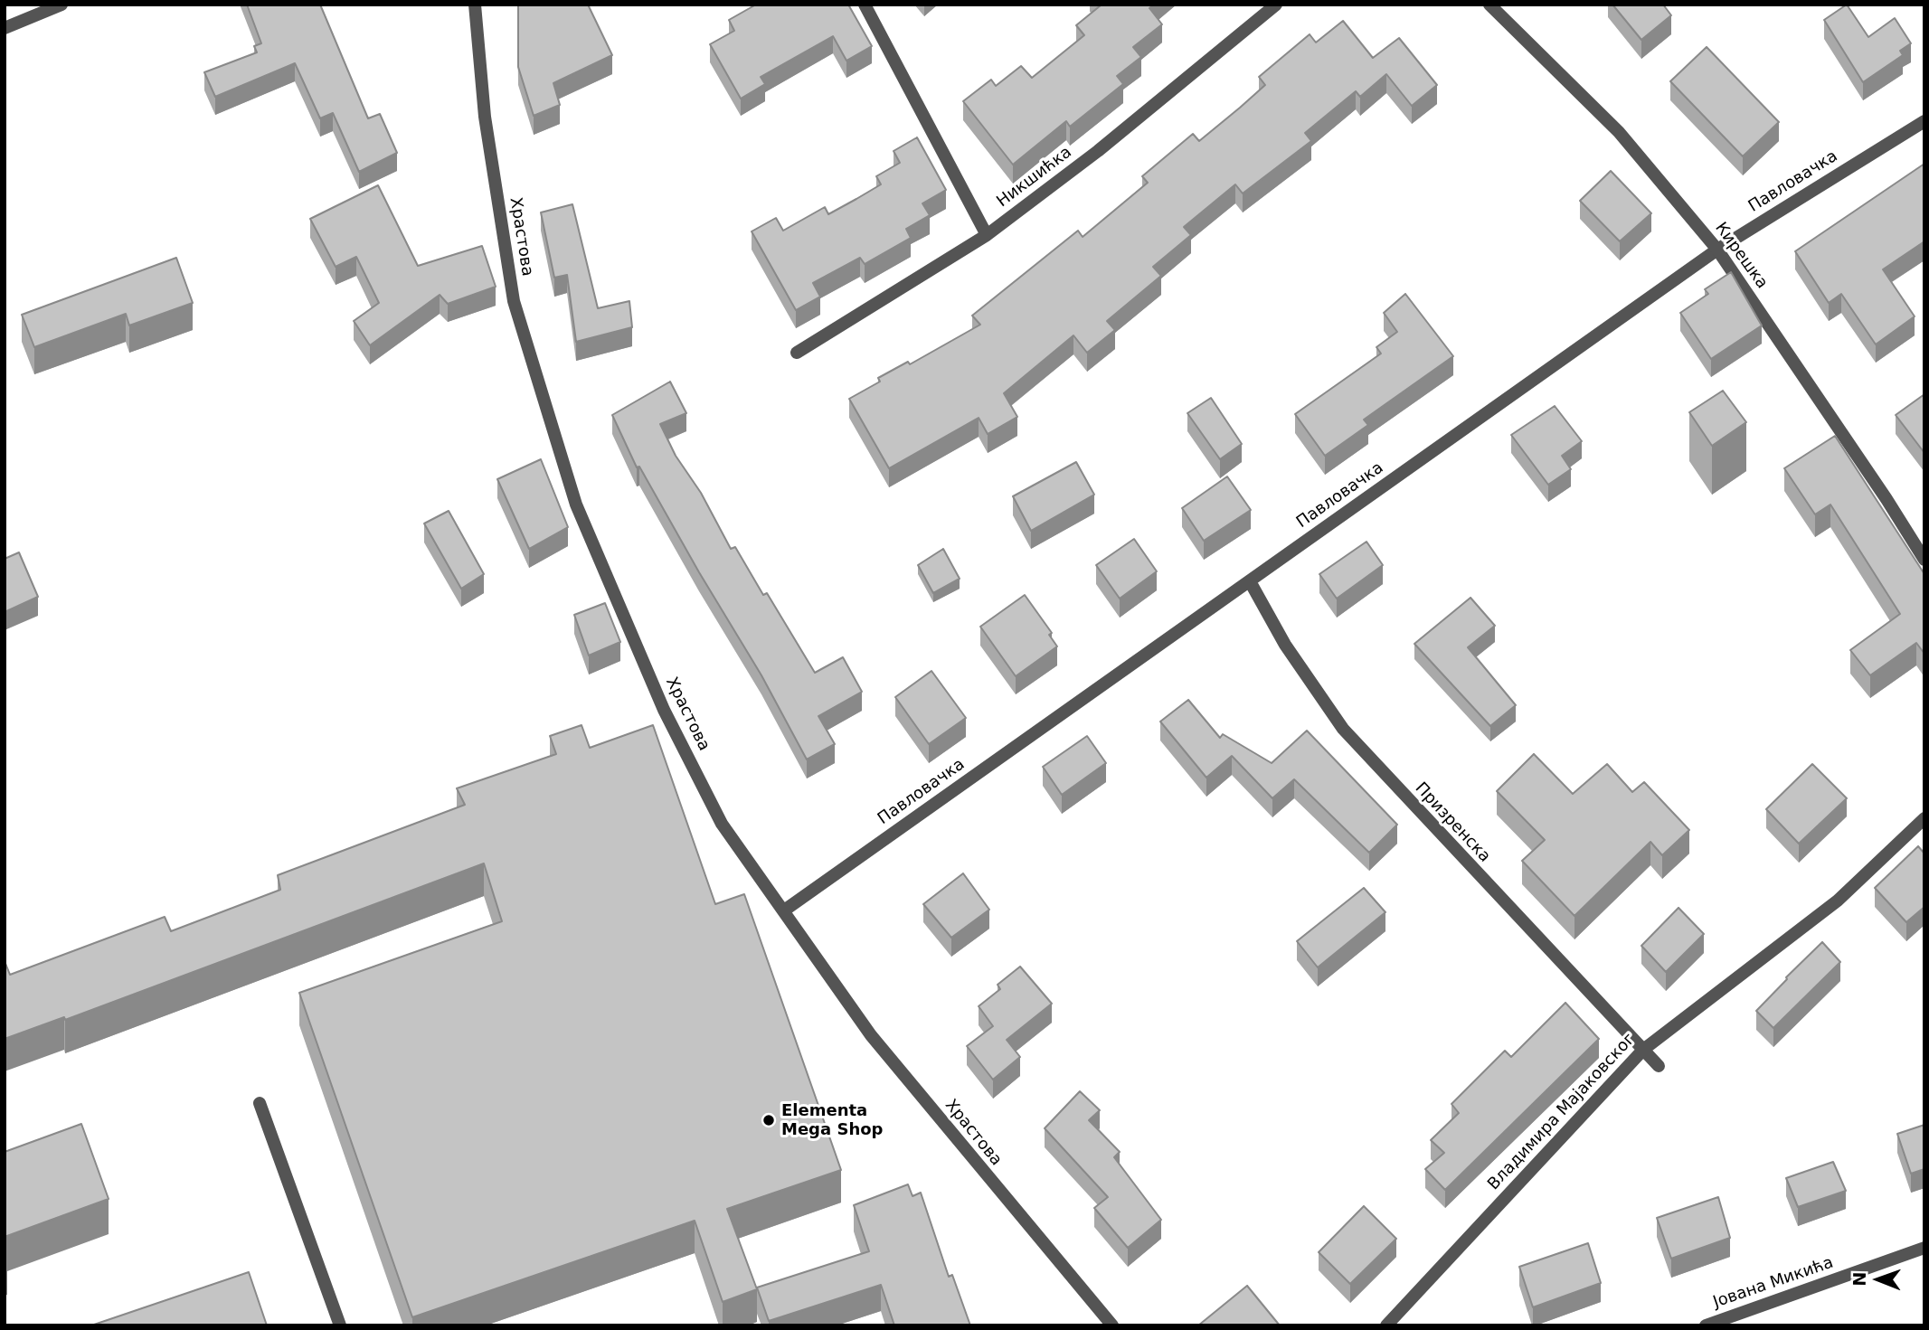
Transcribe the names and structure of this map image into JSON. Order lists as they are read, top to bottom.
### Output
{
  "streets": {
    "street": [
      "Никшићка",
      "Павловачка",
      "Храстова",
      "Кирешка",
      "Призренска",
      "Владимира Мајаковског",
      "Јована Микића"
    ]
  },
  "crossings": [
    ["Павловачка", "Храстова"],
    ["Павловачка", "Кирешка"],
    ["Павловачка", "Призренска"],
    ["Призренска", "Владимира Мајаковског"]
  ],
  "places": ["Elementa Mega Shop"],
  "north": "left"
}
